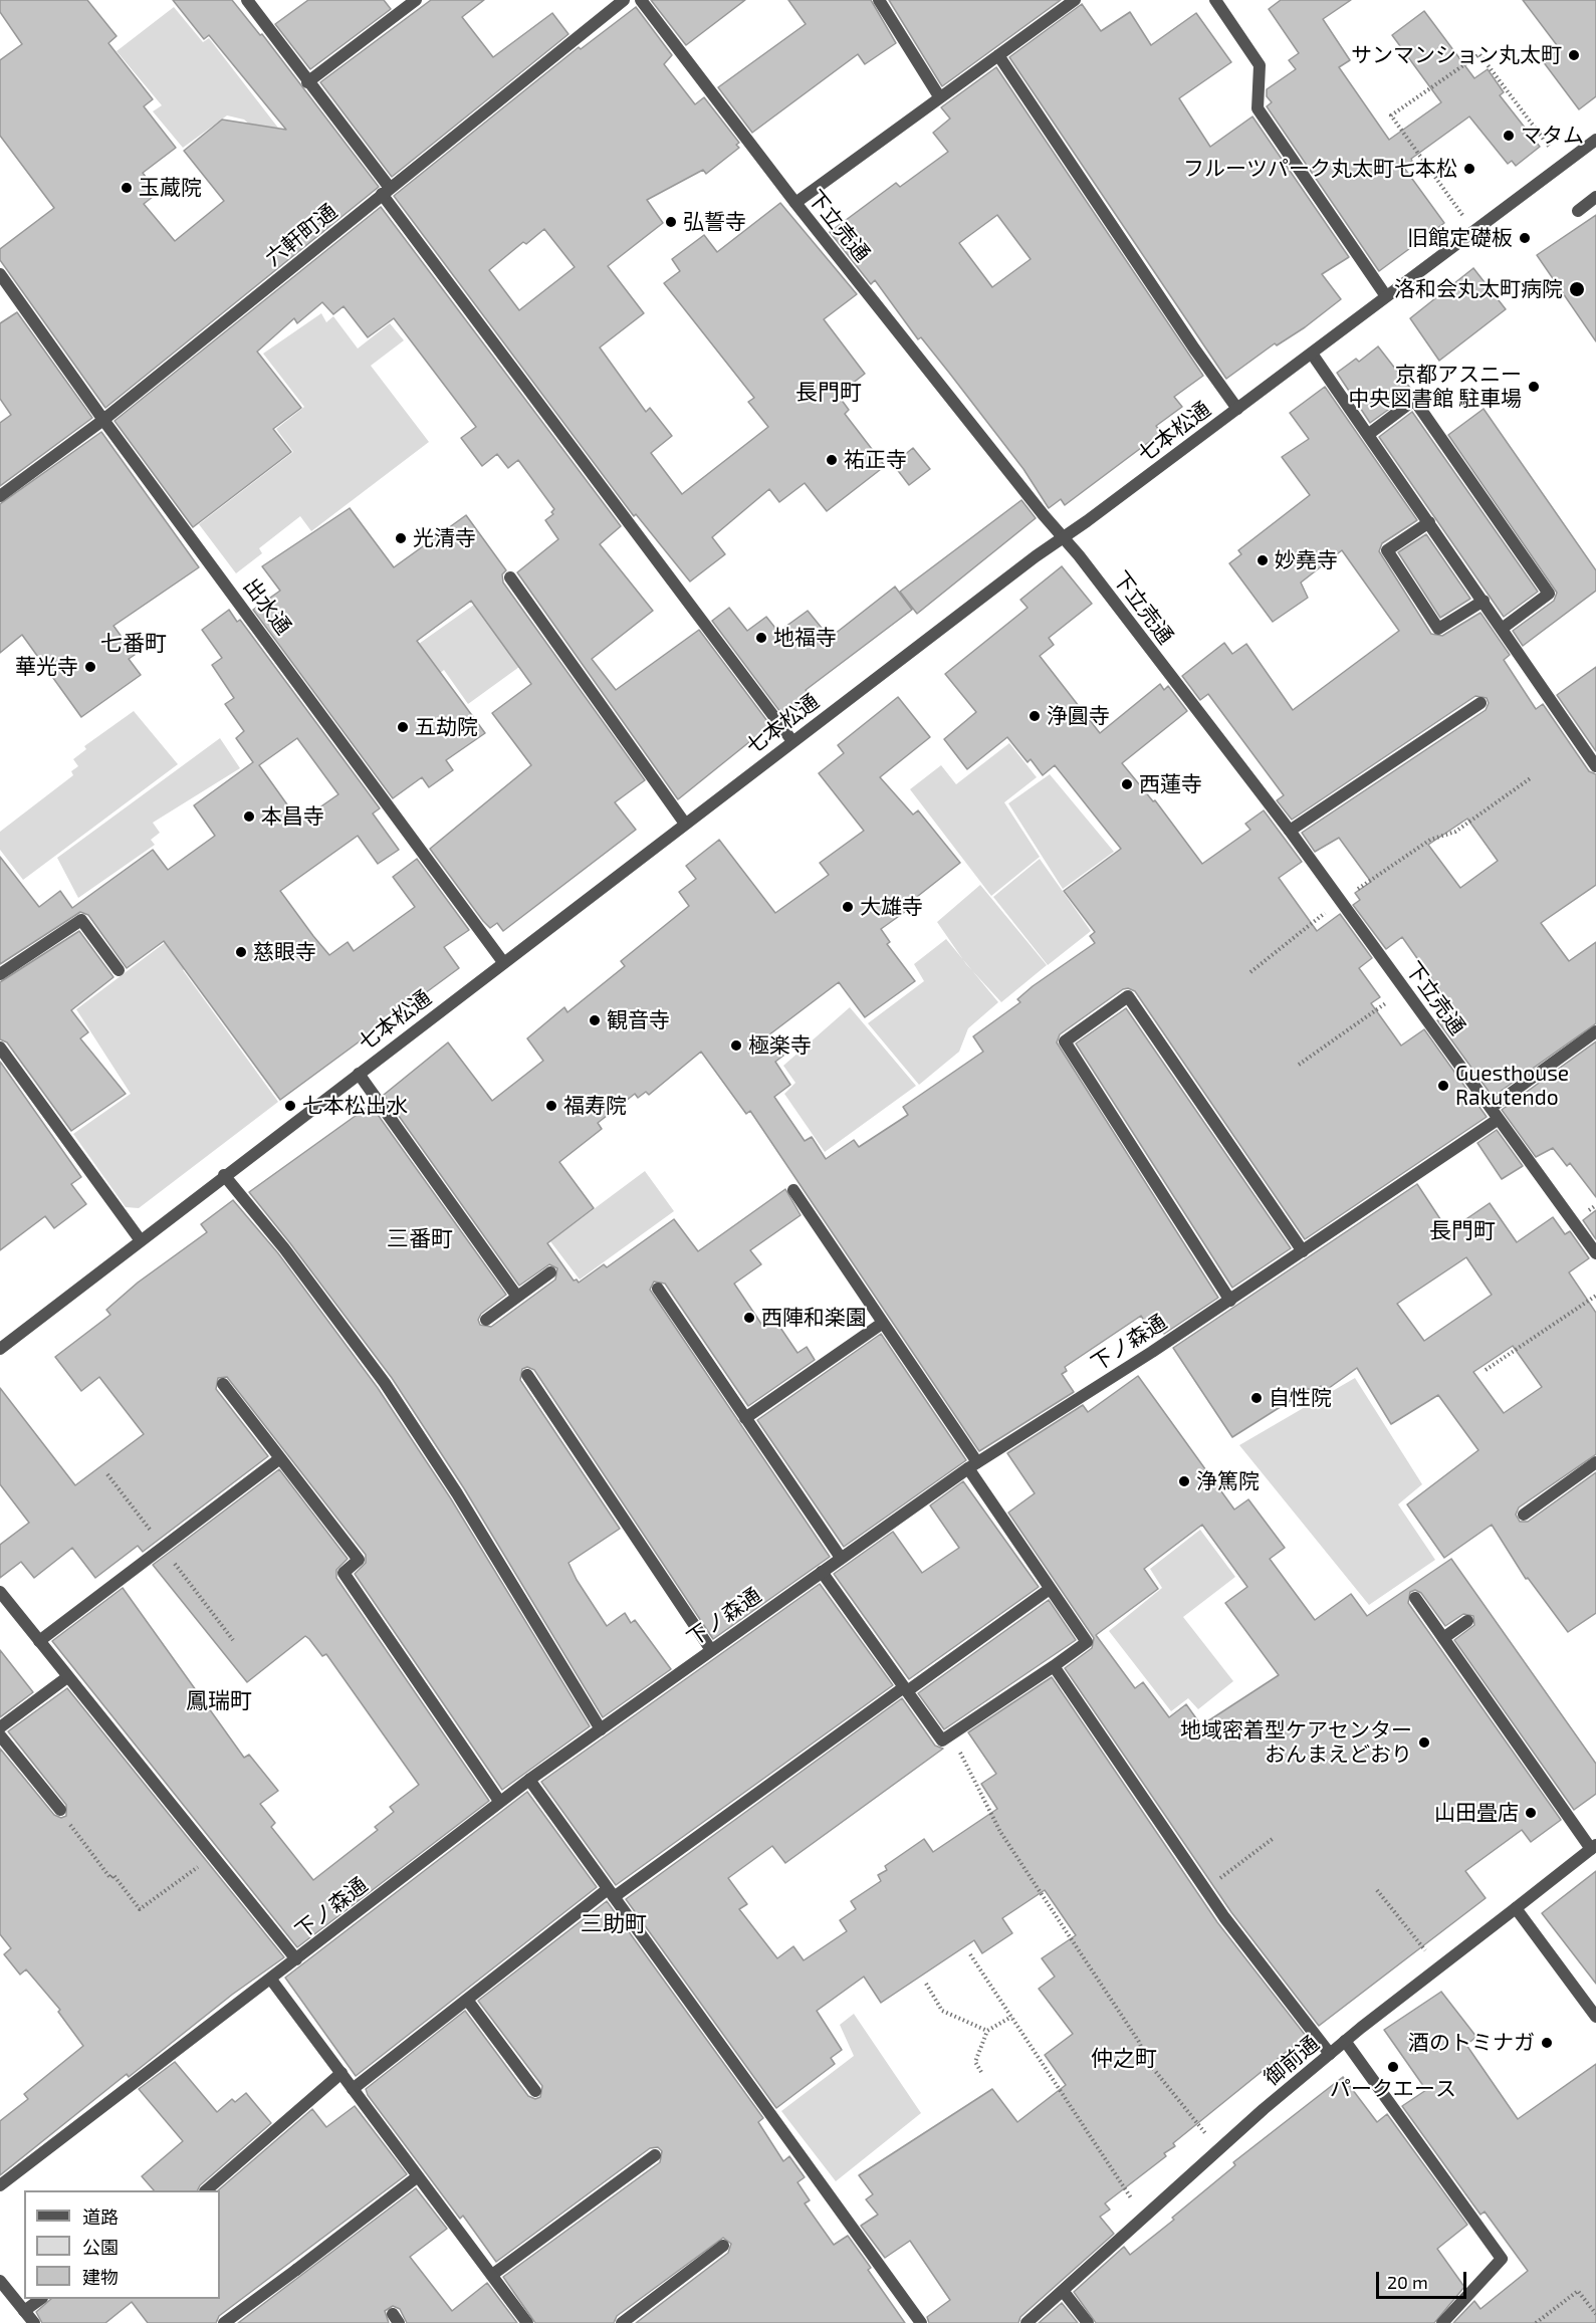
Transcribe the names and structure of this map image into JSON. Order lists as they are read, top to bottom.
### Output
{
  "streets": {
    "street": [
      "下立売通",
      "六軒町通",
      "七本松通",
      "出水通",
      "下ノ森通",
      "御前通"
    ]
  },
  "crossings": [
    ["下立売通", "七本松通"],
    ["下立売通", "下ノ森通"],
    ["六軒町通", "出水通"],
    ["七本松通", "出水通"]
  ],
  "districts": [
    "長門町",
    "七番町",
    "長門町",
    "三番町",
    "鳳瑞町",
    "三助町",
    "仲之町"
  ],
  "places": [
    "サンマンション丸太町",
    "マタム",
    "フルーツパーク丸太町七本松",
    "玉蔵院",
    "弘誓寺",
    "旧館定礎板",
    "洛和会丸太町病院",
    "京都アスニー 中央図書館 駐車場",
    "祐正寺",
    "光清寺",
    "妙堯寺",
    "地福寺",
    "華光寺",
    "浄圓寺",
    "五劫院",
    "西蓮寺",
    "本昌寺",
    "大雄寺",
    "慈眼寺",
    "観音寺",
    "極楽寺",
    "Guesthouse Rakutendo",
    "七本松出水",
    "福寿院",
    "西陣和楽園",
    "自性院",
    "浄篤院",
    "地域密着型ケアセンター おんまえどおり",
    "山田畳店",
    "酒のトミナガ",
    "パークエース"
  ],
  "legend": ["道路", "公園", "建物"],
  "scale_bar": "20 m"
}
